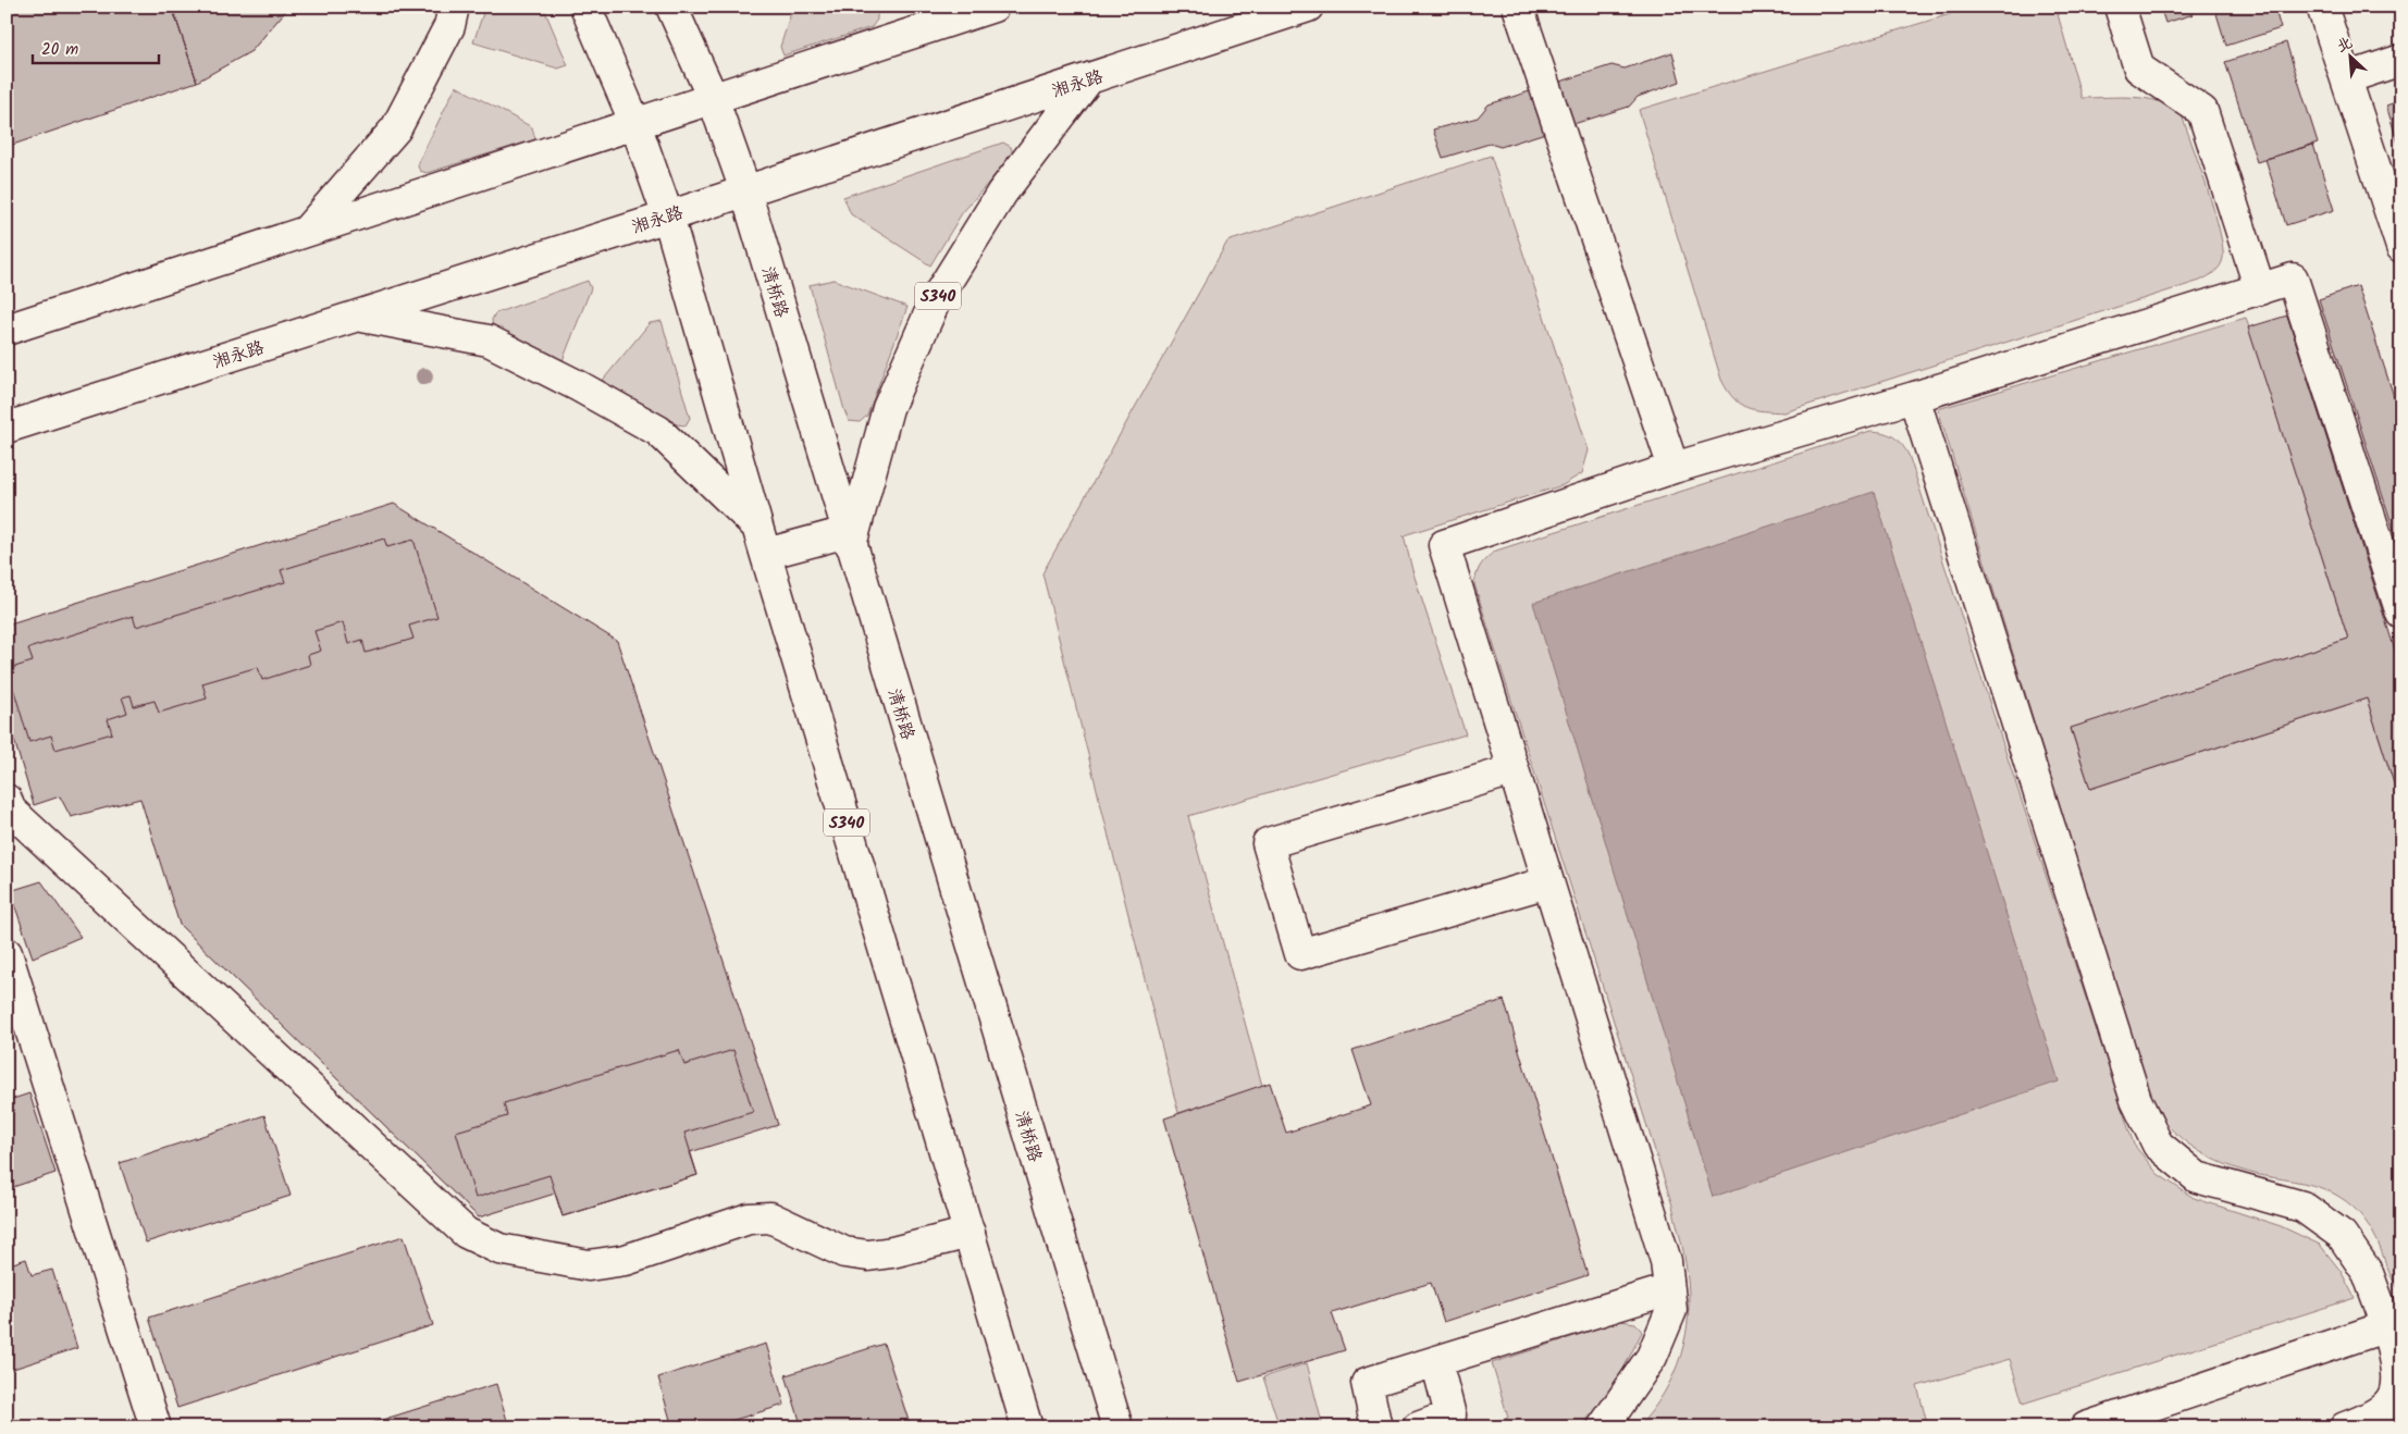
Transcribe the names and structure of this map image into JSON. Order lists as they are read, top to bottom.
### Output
{
  "streets": {
    "main road": ["湘永路", "清桥路", "S340"]
  },
  "crossings": [
    ["湘永路", "清桥路"],
    ["湘永路", "S340"],
    ["清桥路", "S340"]
  ],
  "scale_bar": "20 m",
  "north": "top left"
}
